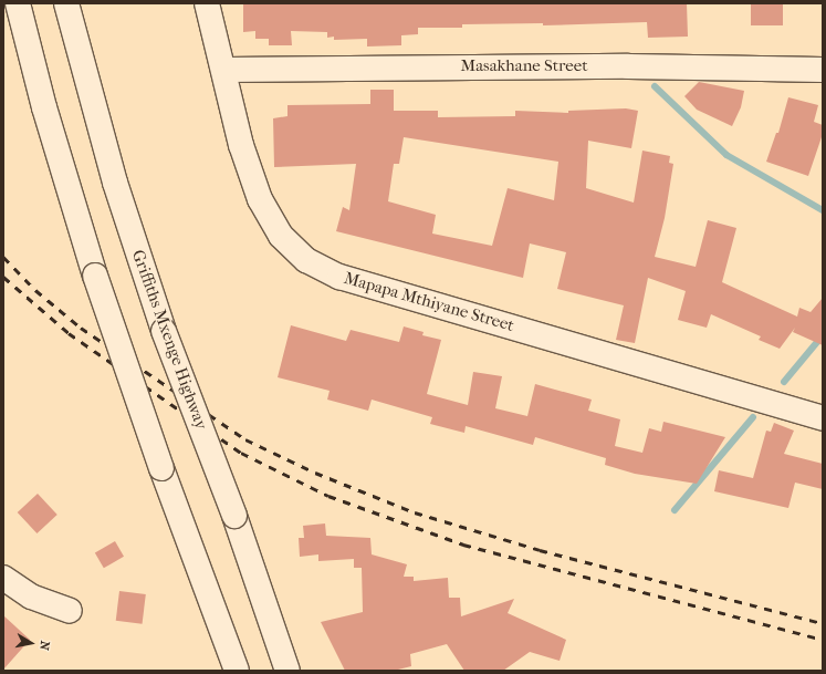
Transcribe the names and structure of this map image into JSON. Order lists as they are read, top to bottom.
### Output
{
  "streets": {
    "street": ["Masakhane Street", "Mapapa Mthiyane Street", "Griffiths Mxenge Highway"]
  },
  "crossings": [
    ["Masakhane Street", "Mapapa Mthiyane Street"]
  ],
  "north": "right"
}
